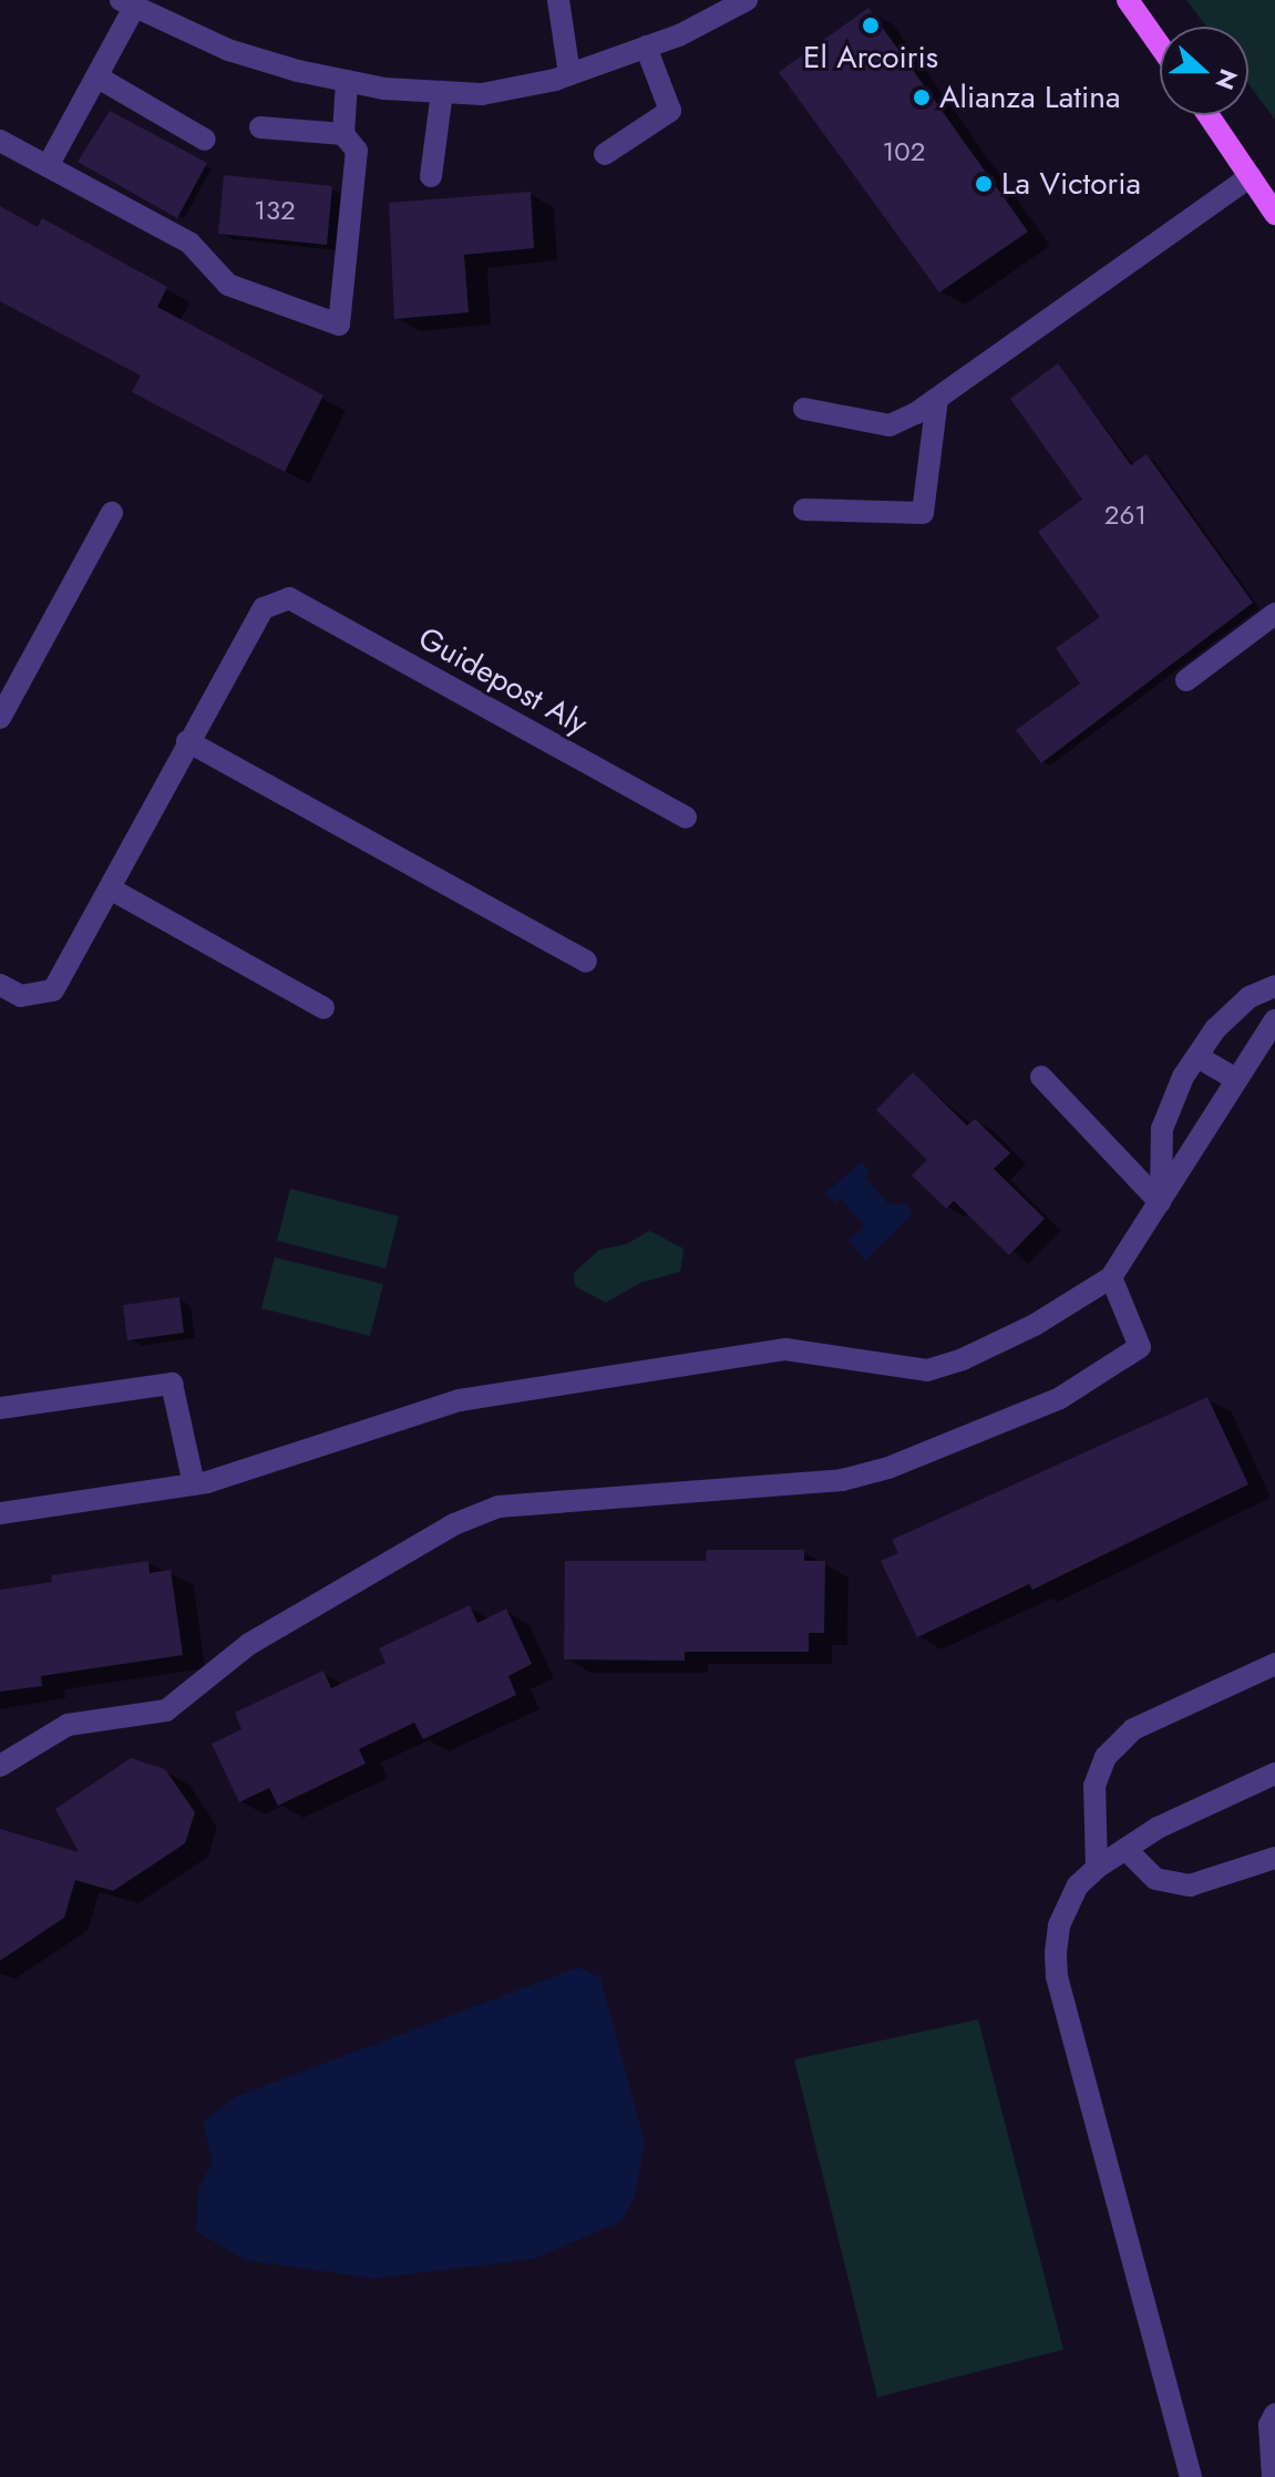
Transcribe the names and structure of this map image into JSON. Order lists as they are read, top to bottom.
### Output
{
  "streets": {
    "street": ["Guidepost Aly"]
  },
  "places": ["El Arcoiris", "Alianza Latina", "La Victoria"],
  "house_numbers": ["102", "132", "261"],
  "north": "right"
}
